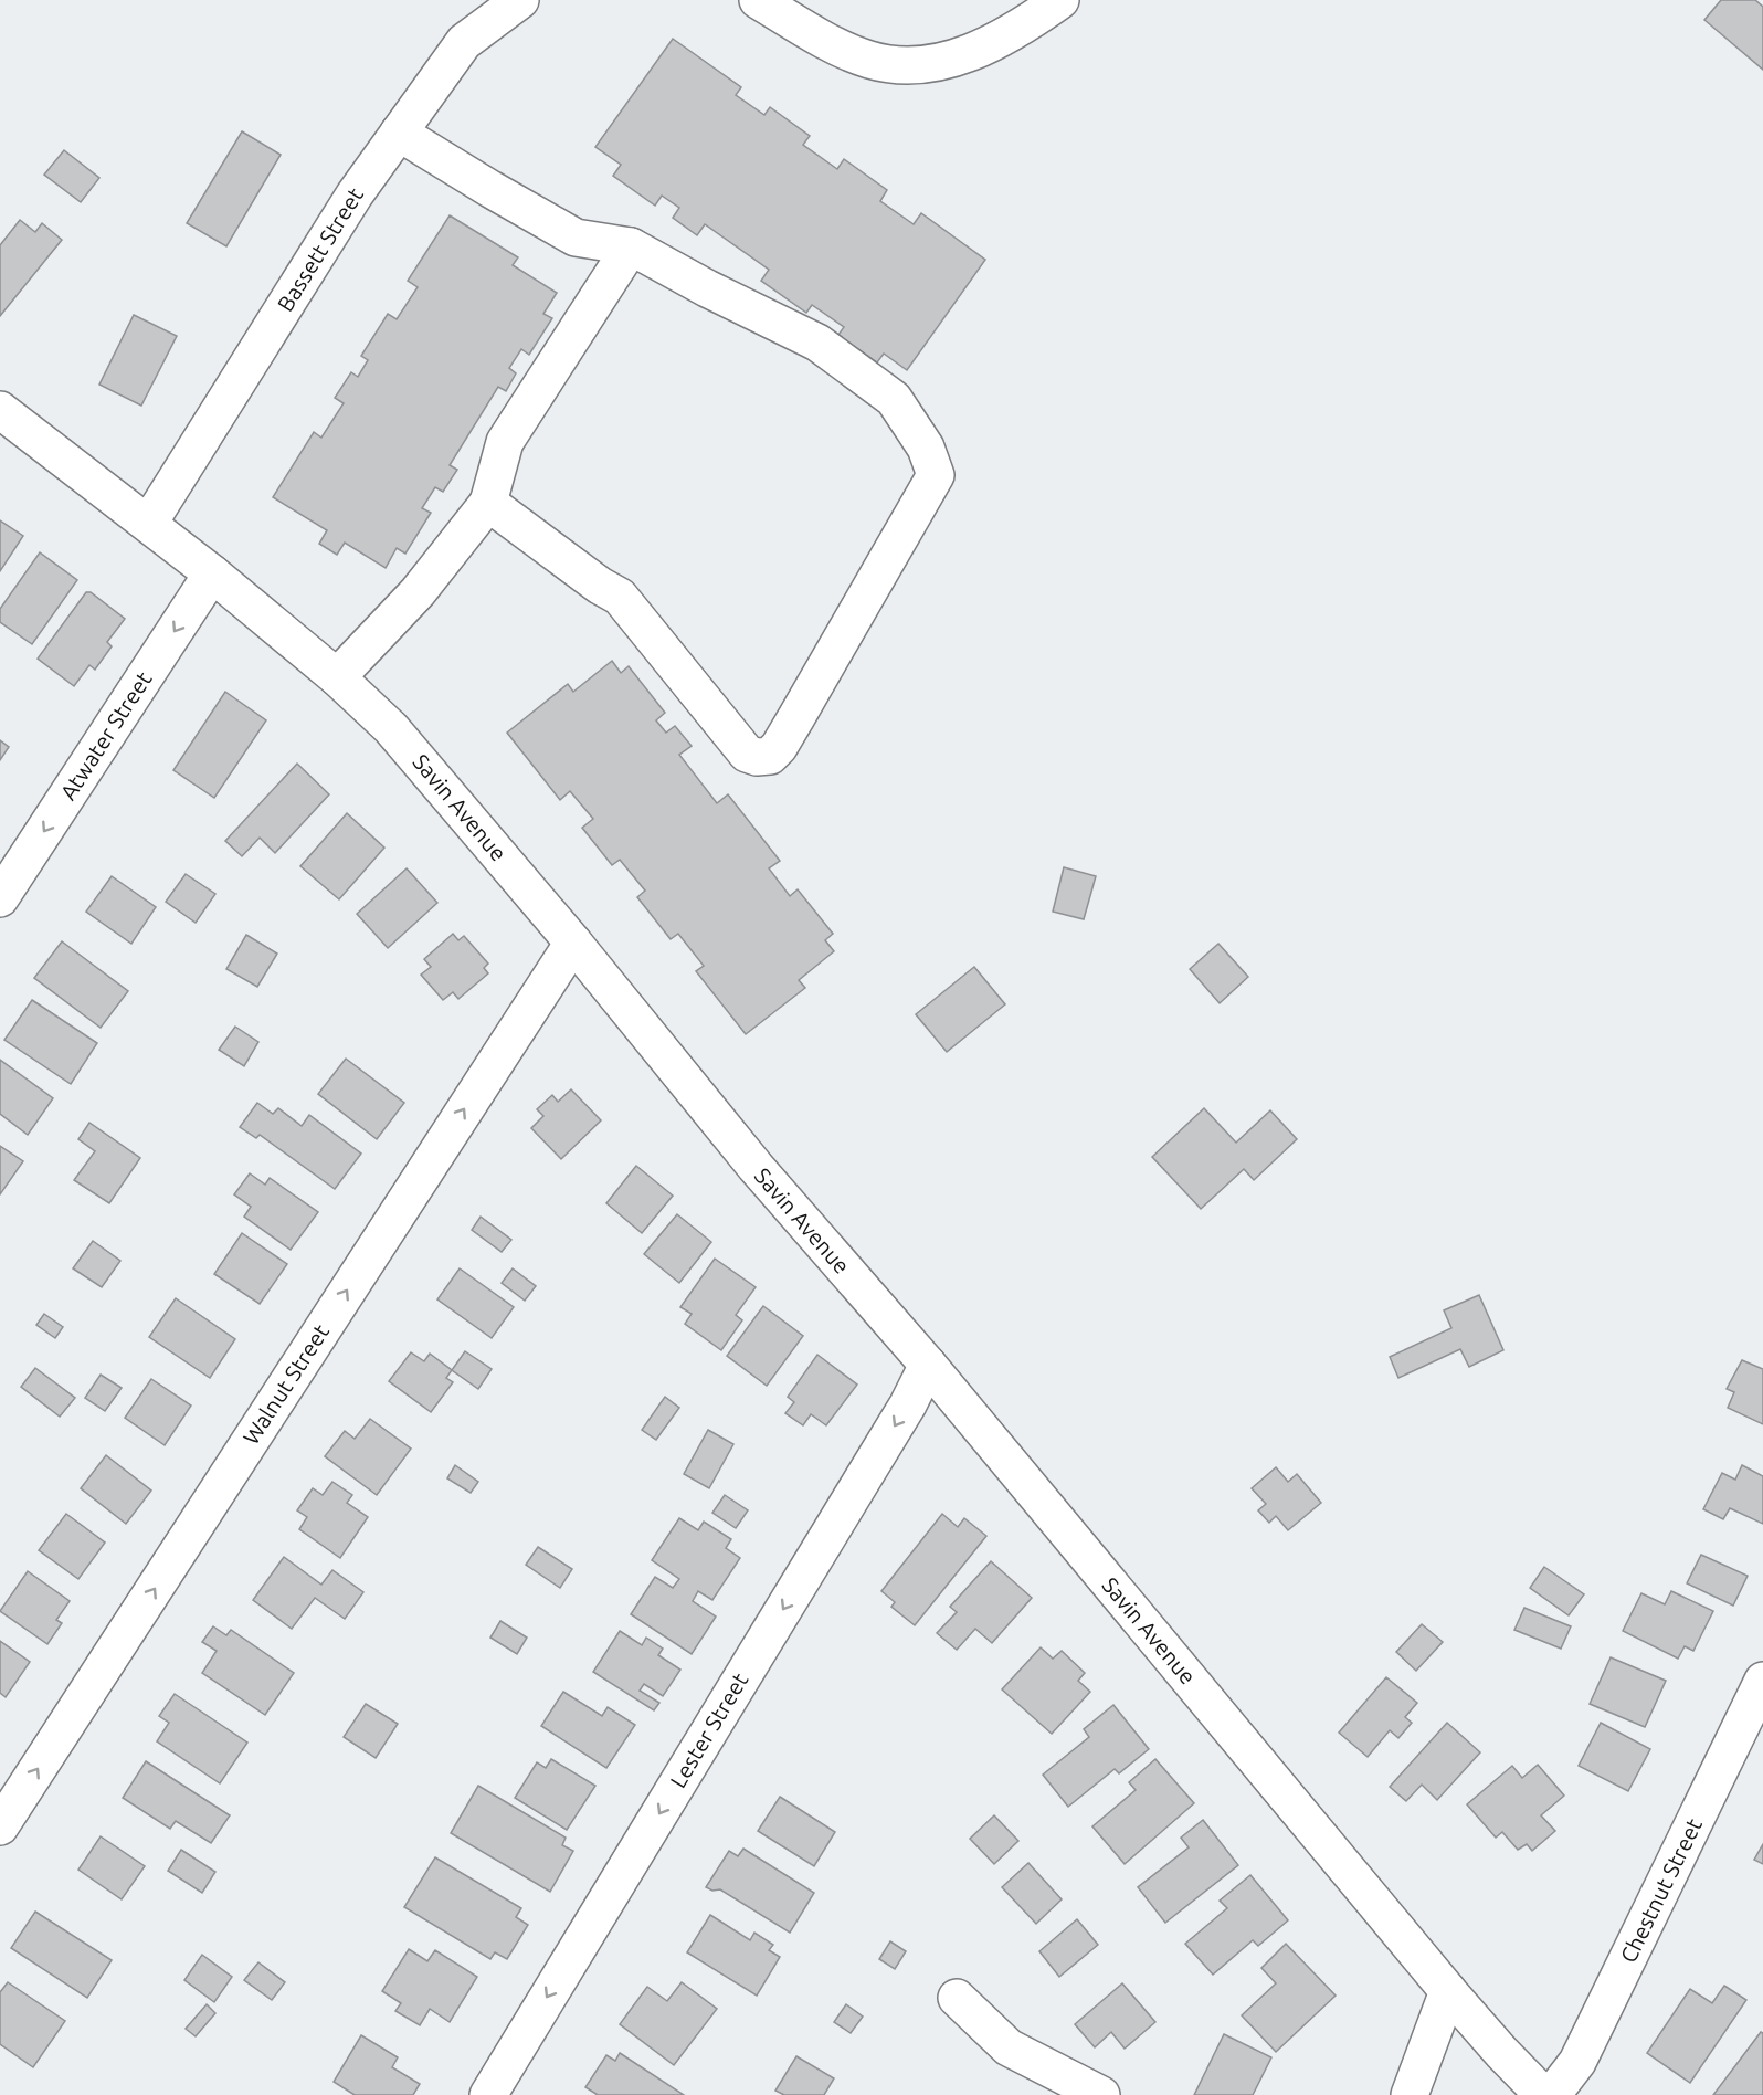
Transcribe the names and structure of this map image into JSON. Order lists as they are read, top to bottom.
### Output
{
  "streets": {
    "street": [
      "Bassett Street",
      "Atwater Street",
      "Savin Avenue",
      "Walnut Street",
      "Lester Street",
      "Chestnut Street"
    ]
  },
  "crossings": [
    ["Bassett Street", "Savin Avenue"],
    ["Atwater Street", "Savin Avenue"],
    ["Savin Avenue", "Walnut Street"],
    ["Savin Avenue", "Lester Street"]
  ],
  "one_way": ["Atwater Street", "Walnut Street", "Lester Street"]
}
